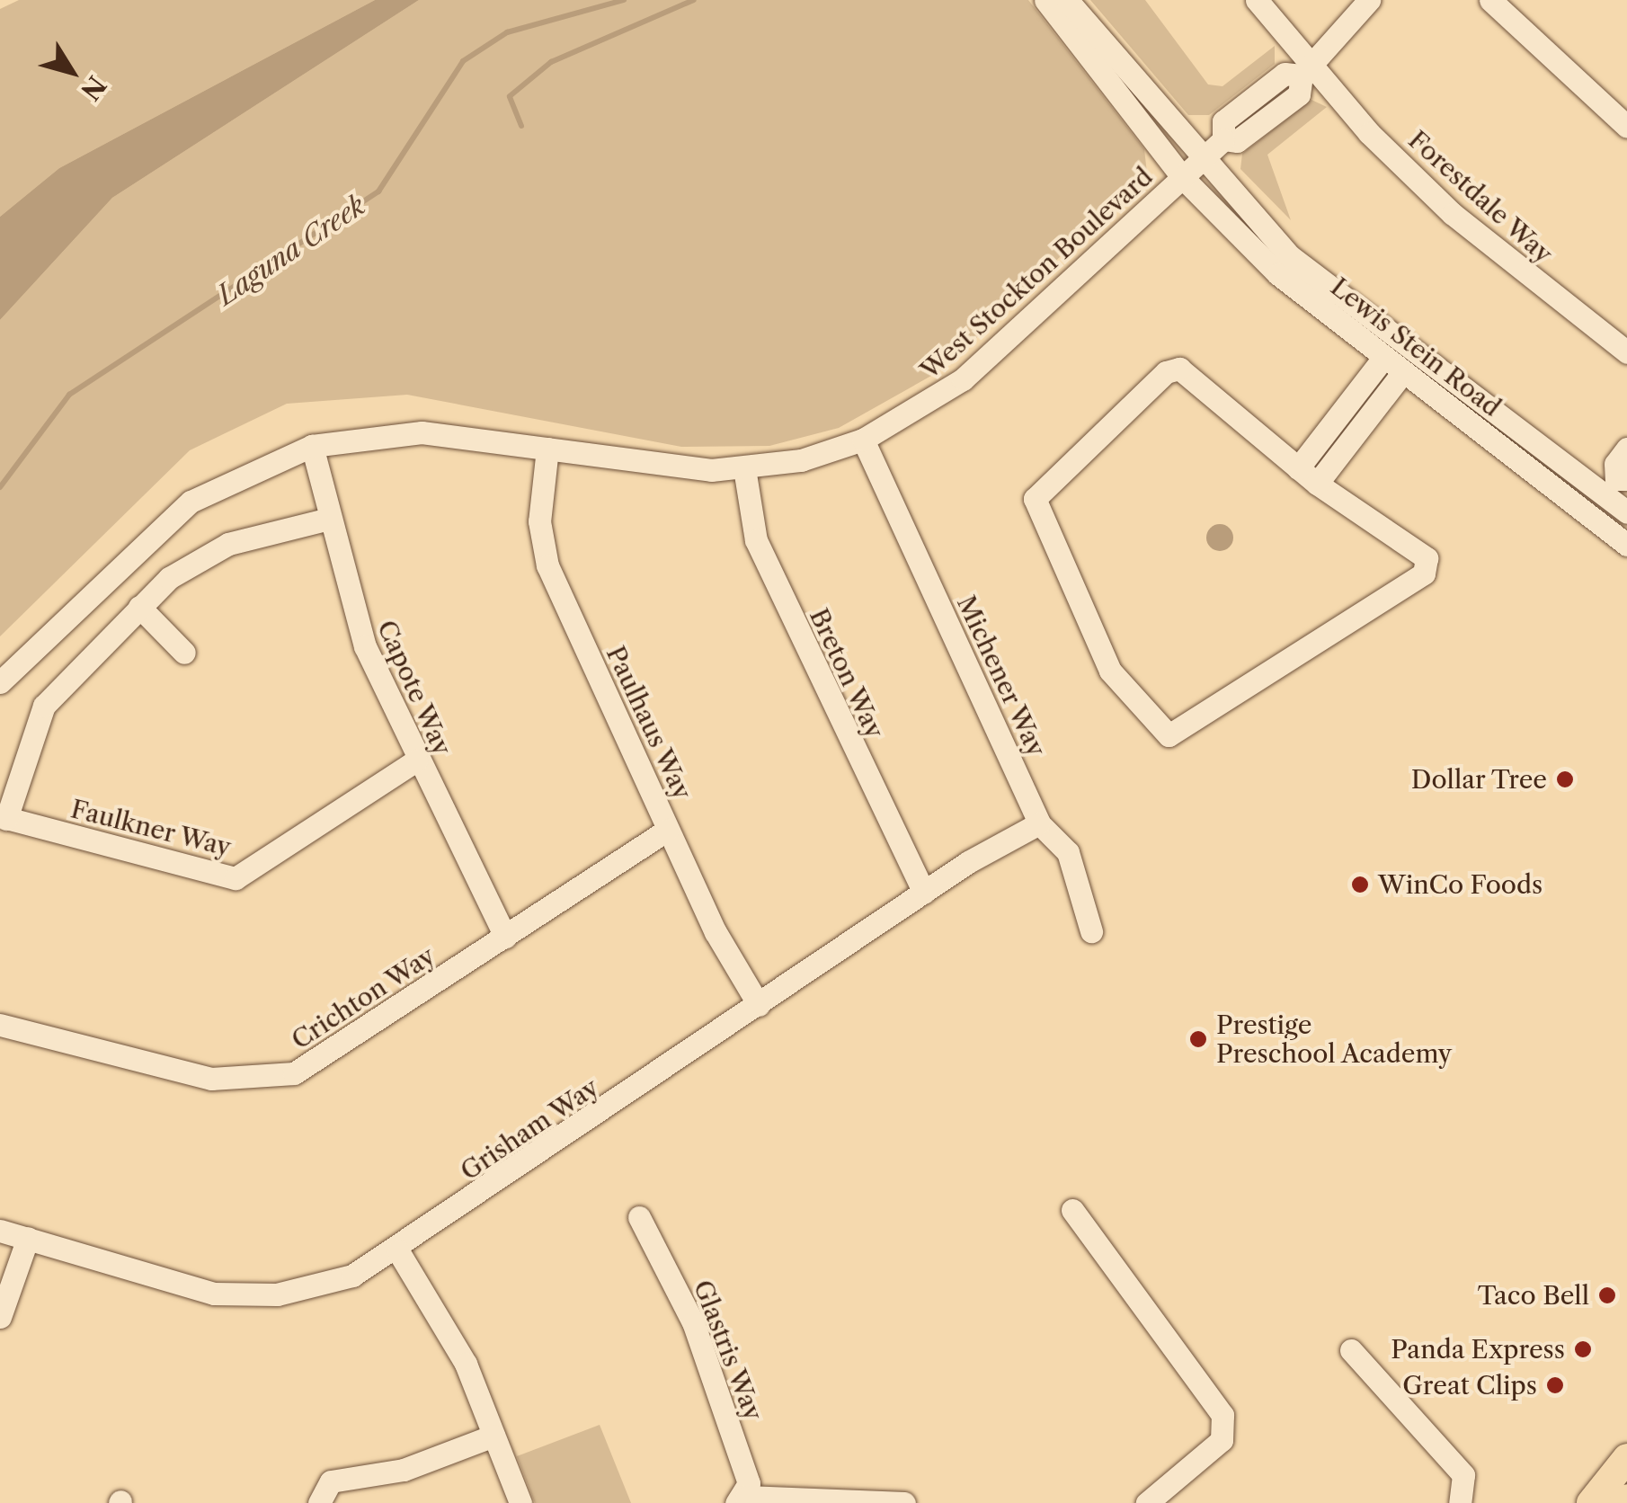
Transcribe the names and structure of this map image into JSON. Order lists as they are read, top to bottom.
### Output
{
  "streets": {
    "street": [
      "Forestdale Way",
      "West Stockton Boulevard",
      "Lewis Stein Road",
      "Breton Way",
      "Michener Way",
      "Capote Way",
      "Paulhaus Way",
      "Faulkner Way",
      "Crichton Way",
      "Grisham Way",
      "Glastris Way"
    ]
  },
  "crossings": [
    ["West Stockton Boulevard", "Lewis Stein Road"],
    ["West Stockton Boulevard", "Breton Way"],
    ["West Stockton Boulevard", "Michener Way"],
    ["West Stockton Boulevard", "Capote Way"],
    ["West Stockton Boulevard", "Paulhaus Way"],
    ["Breton Way", "Grisham Way"],
    ["Michener Way", "Grisham Way"],
    ["Capote Way", "Faulkner Way"],
    ["Capote Way", "Crichton Way"],
    ["Paulhaus Way", "Crichton Way"],
    ["Paulhaus Way", "Grisham Way"]
  ],
  "water": ["Laguna Creek"],
  "places": [
    "Dollar Tree",
    "WinCo Foods",
    "Prestige Preschool Academy",
    "Taco Bell",
    "Panda Express",
    "Great Clips"
  ],
  "north": "bottom right"
}
